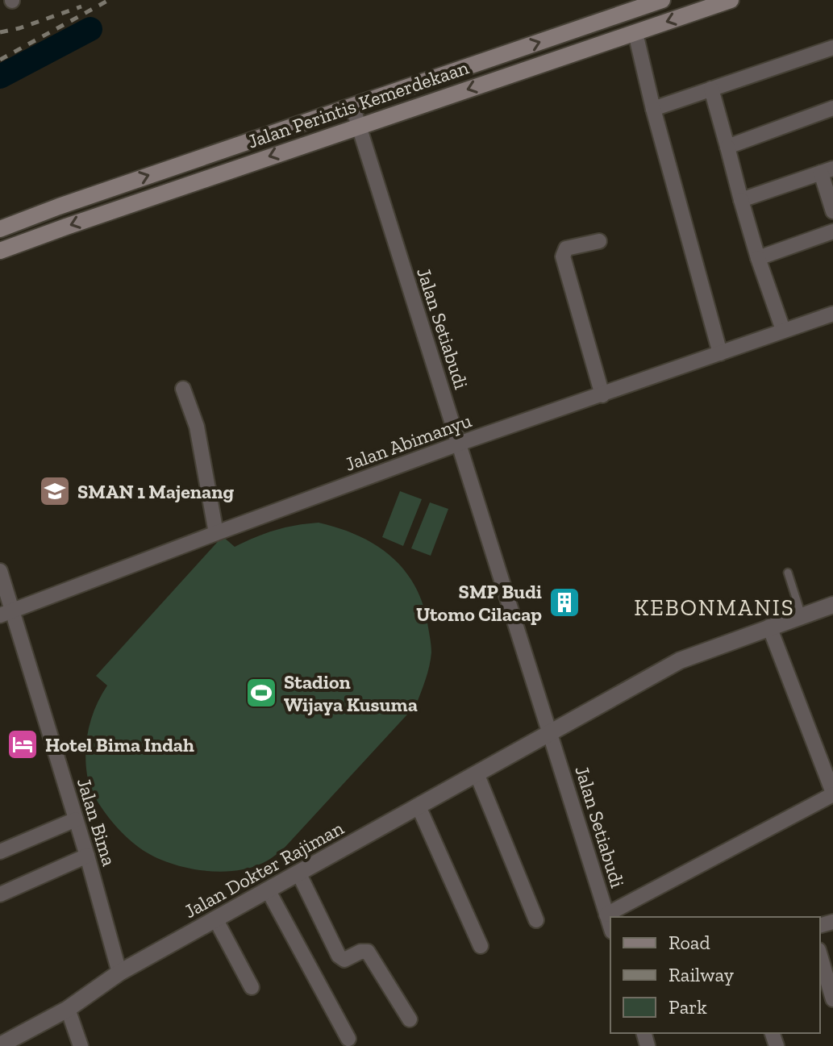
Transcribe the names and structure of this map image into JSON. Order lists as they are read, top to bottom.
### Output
{
  "streets": {
    "main road": ["Jalan Perintis Kemerdekaan"],
    "street": [
      "Jalan Setiabudi",
      "Jalan Abimanyu",
      "Jalan Bima",
      "Jalan Dokter Rajiman"
    ]
  },
  "crossings": [
    ["Jalan Perintis Kemerdekaan", "Jalan Setiabudi"],
    ["Jalan Setiabudi", "Jalan Abimanyu"],
    ["Jalan Setiabudi", "Jalan Dokter Rajiman"],
    ["Jalan Abimanyu", "Jalan Bima"],
    ["Jalan Bima", "Jalan Dokter Rajiman"]
  ],
  "districts": ["KEBONMANIS"],
  "places": {
    "school or university": ["SMAN 1 Majenang"],
    "building": ["SMP Budi Utomo Cilacap"],
    "sports": ["Stadion Wijaya Kusuma"],
    "hotel": ["Hotel Bima Indah"]
  },
  "legend": ["Road", "Railway", "Park"]
}
